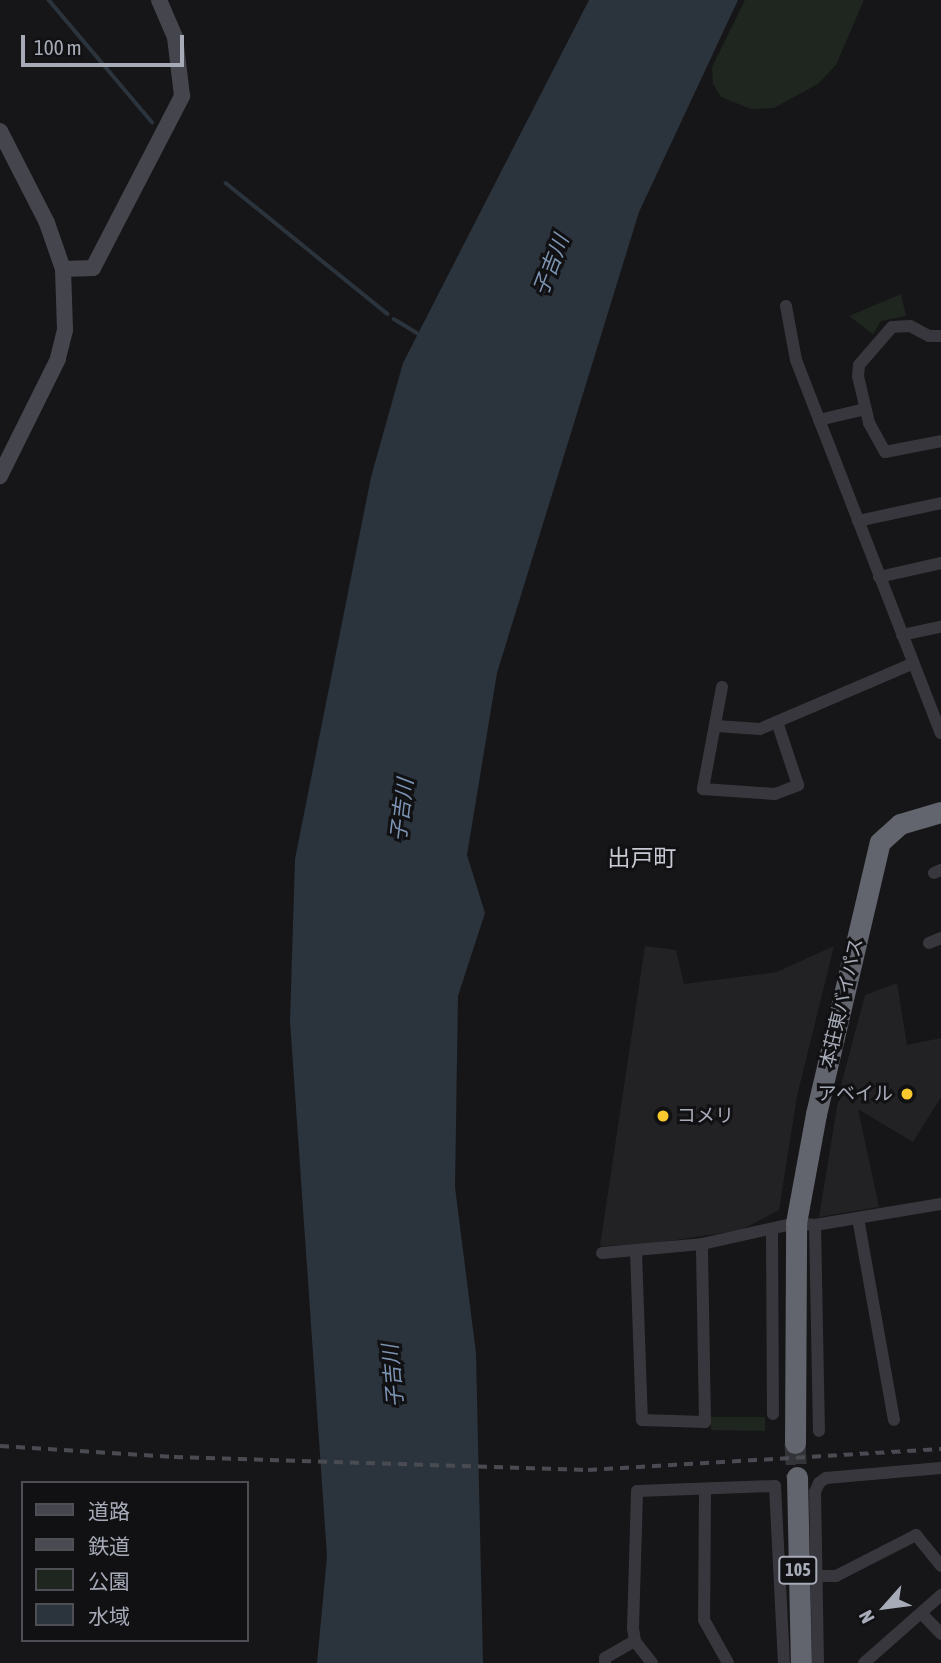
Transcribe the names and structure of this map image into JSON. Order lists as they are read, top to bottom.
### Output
{
  "streets": {
    "highway": ["本荘東バイパス", "105"]
  },
  "districts": ["出戸町"],
  "water": ["子吉川"],
  "places": ["アベイル", "コメリ"],
  "legend": [
    "道路",
    "鉄道",
    "公園",
    "水域"
  ],
  "scale_bar": "100 m",
  "north": "bottom left"
}
